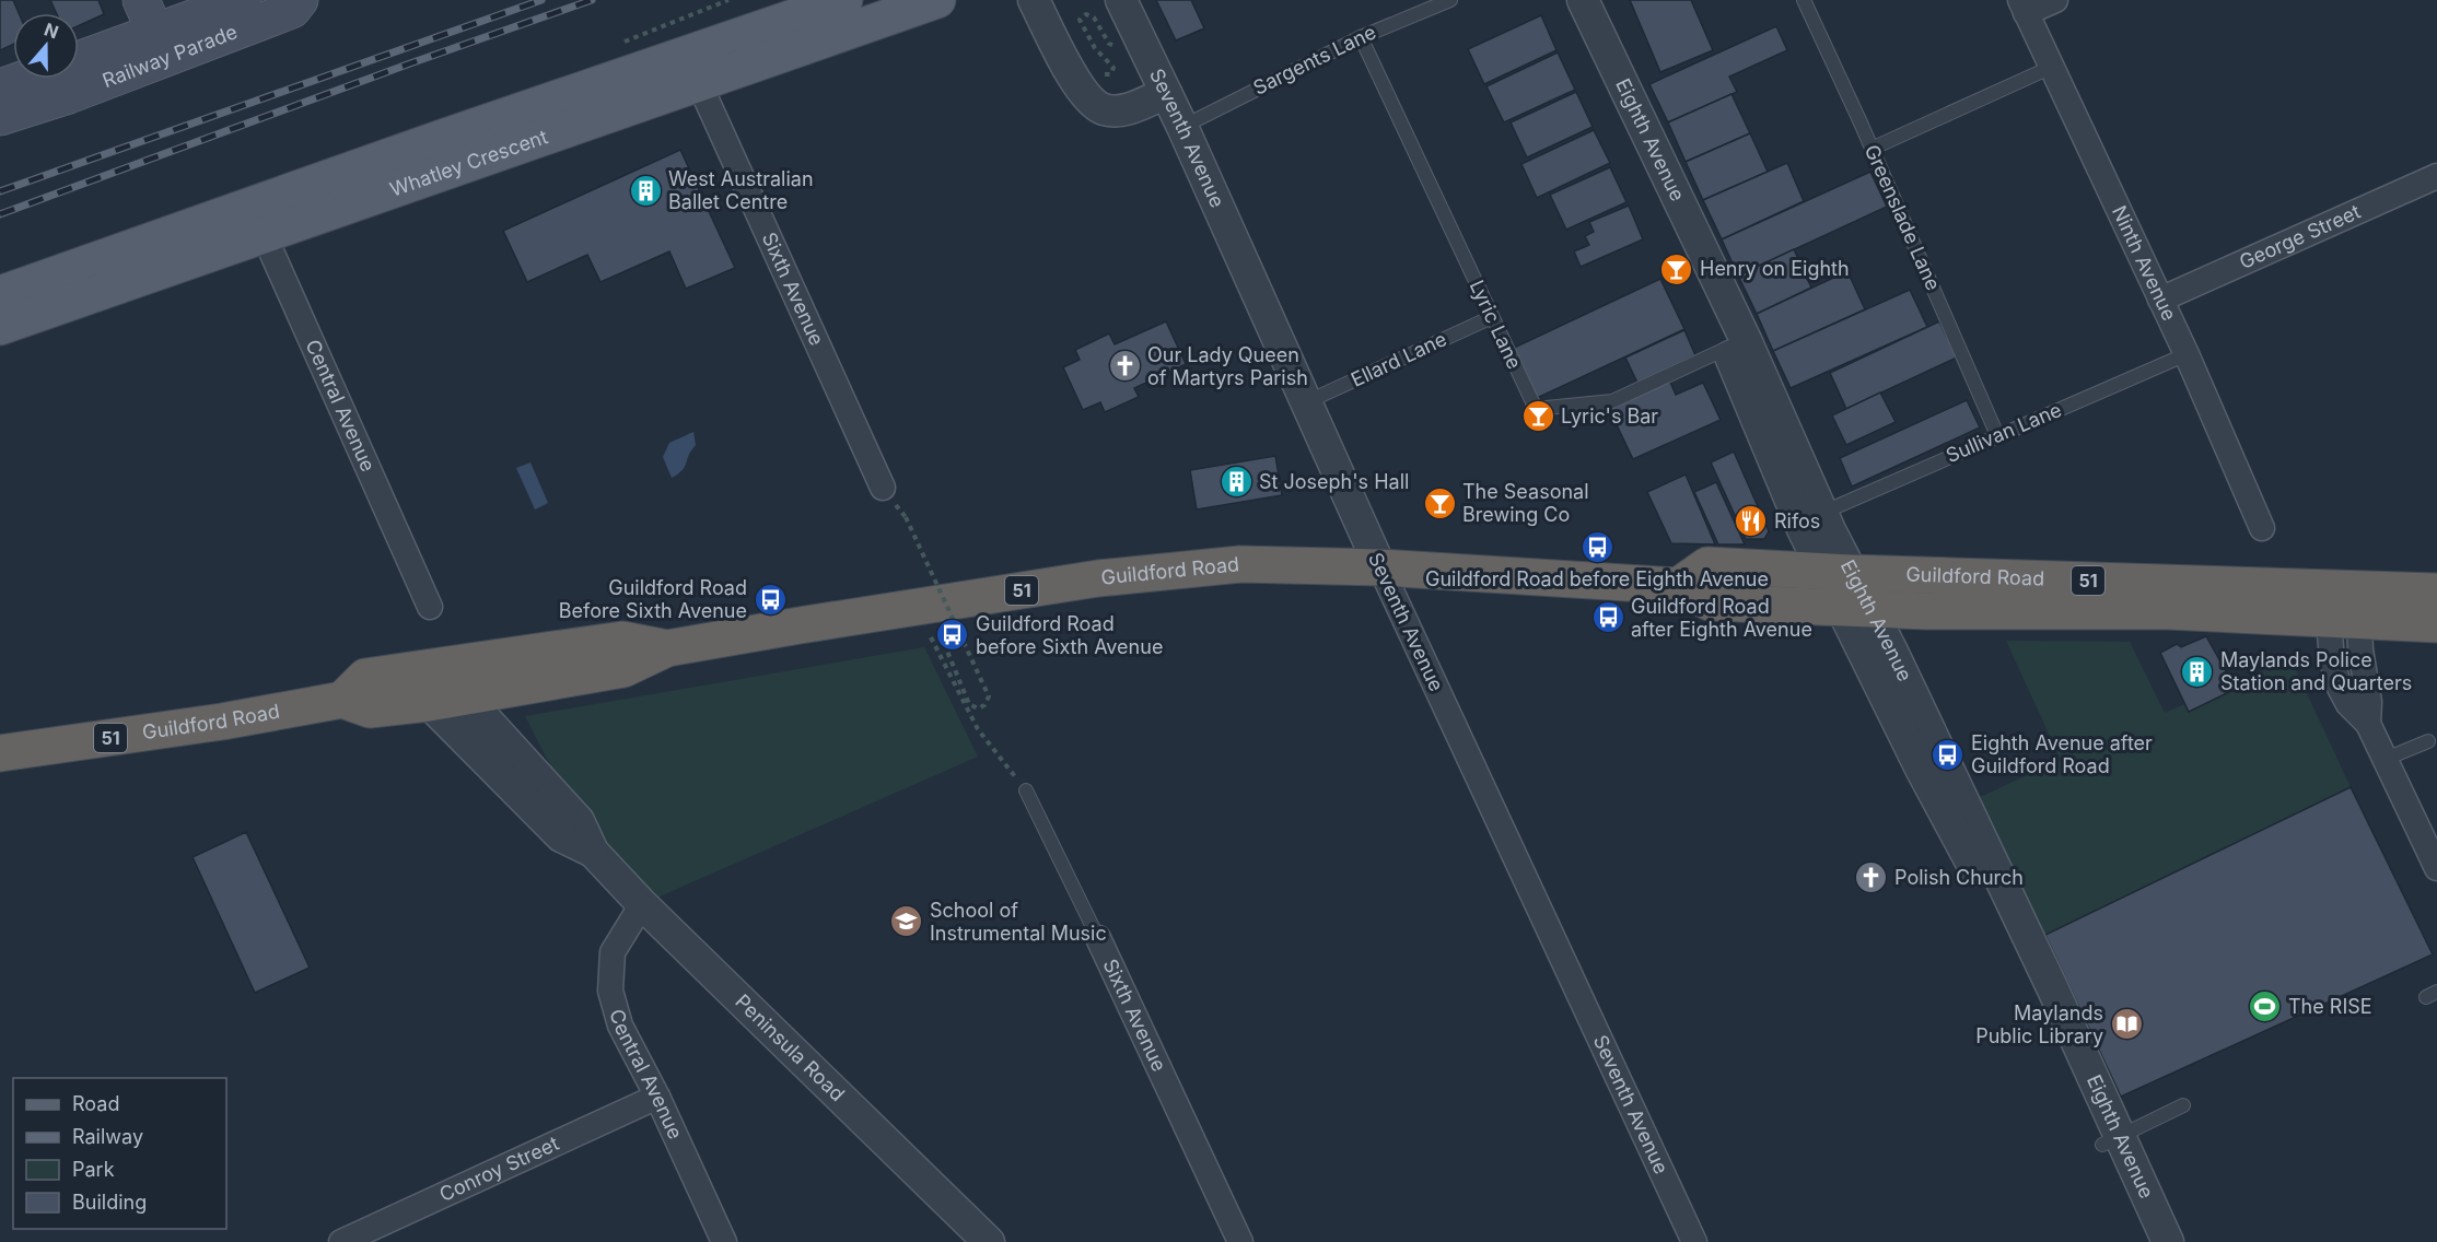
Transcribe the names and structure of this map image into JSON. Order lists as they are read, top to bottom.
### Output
{
  "streets": {
    "highway": ["Guildford Road", "51"],
    "main road": ["Railway Parade", "Whatley Crescent"],
    "street": [
      "Seventh Avenue",
      "Eighth Avenue",
      "George Street",
      "Ninth Avenue",
      "Sixth Avenue",
      "Central Avenue",
      "Peninsula Road",
      "Conroy Street"
    ],
    "lane": [
      "Sargents Lane",
      "Greenslade Lane",
      "Lyric Lane",
      "Ellard Lane",
      "Sullivan Lane"
    ]
  },
  "crossings": [
    ["Sargents Lane", "Seventh Avenue"],
    ["Sargents Lane", "Lyric Lane"],
    ["Seventh Avenue", "Ellard Lane"],
    ["Seventh Avenue", "Guildford Road"],
    ["Eighth Avenue", "Lyric Lane"],
    ["Eighth Avenue", "Sullivan Lane"],
    ["Eighth Avenue", "Guildford Road"],
    ["Whatley Crescent", "Sixth Avenue"],
    ["Whatley Crescent", "Central Avenue"],
    ["Greenslade Lane", "Sullivan Lane"],
    ["George Street", "Ninth Avenue"],
    ["Ninth Avenue", "Sullivan Lane"],
    ["Lyric Lane", "Ellard Lane"],
    ["Central Avenue", "Peninsula Road"],
    ["Central Avenue", "Conroy Street"],
    ["Guildford Road", "Peninsula Road"]
  ],
  "places": {
    "building": ["West Australian Ballet Centre", "St Joseph's Hall", "Maylands Police Station and Quarters"],
    "bar": ["Henry on Eighth", "Lyric's Bar", "The Seasonal Brewing Co"],
    "church": ["Our Lady Queen of Martyrs Parish", "Polish Church"],
    "restaurant": ["Rifos"],
    "bus stop": [
      "Guildford Road before Eighth Avenue",
      "Guildford Road Before Sixth Avenue",
      "Guildford Road after Eighth Avenue",
      "Guildford Road before Sixth Avenue",
      "Eighth Avenue after Guildford Road"
    ],
    "school or university": ["School of Instrumental Music"],
    "sports": ["The RISE"],
    "library": ["Maylands Public Library"]
  },
  "legend": [
    "Road",
    "Railway",
    "Park",
    "Building"
  ],
  "north": "top"
}
